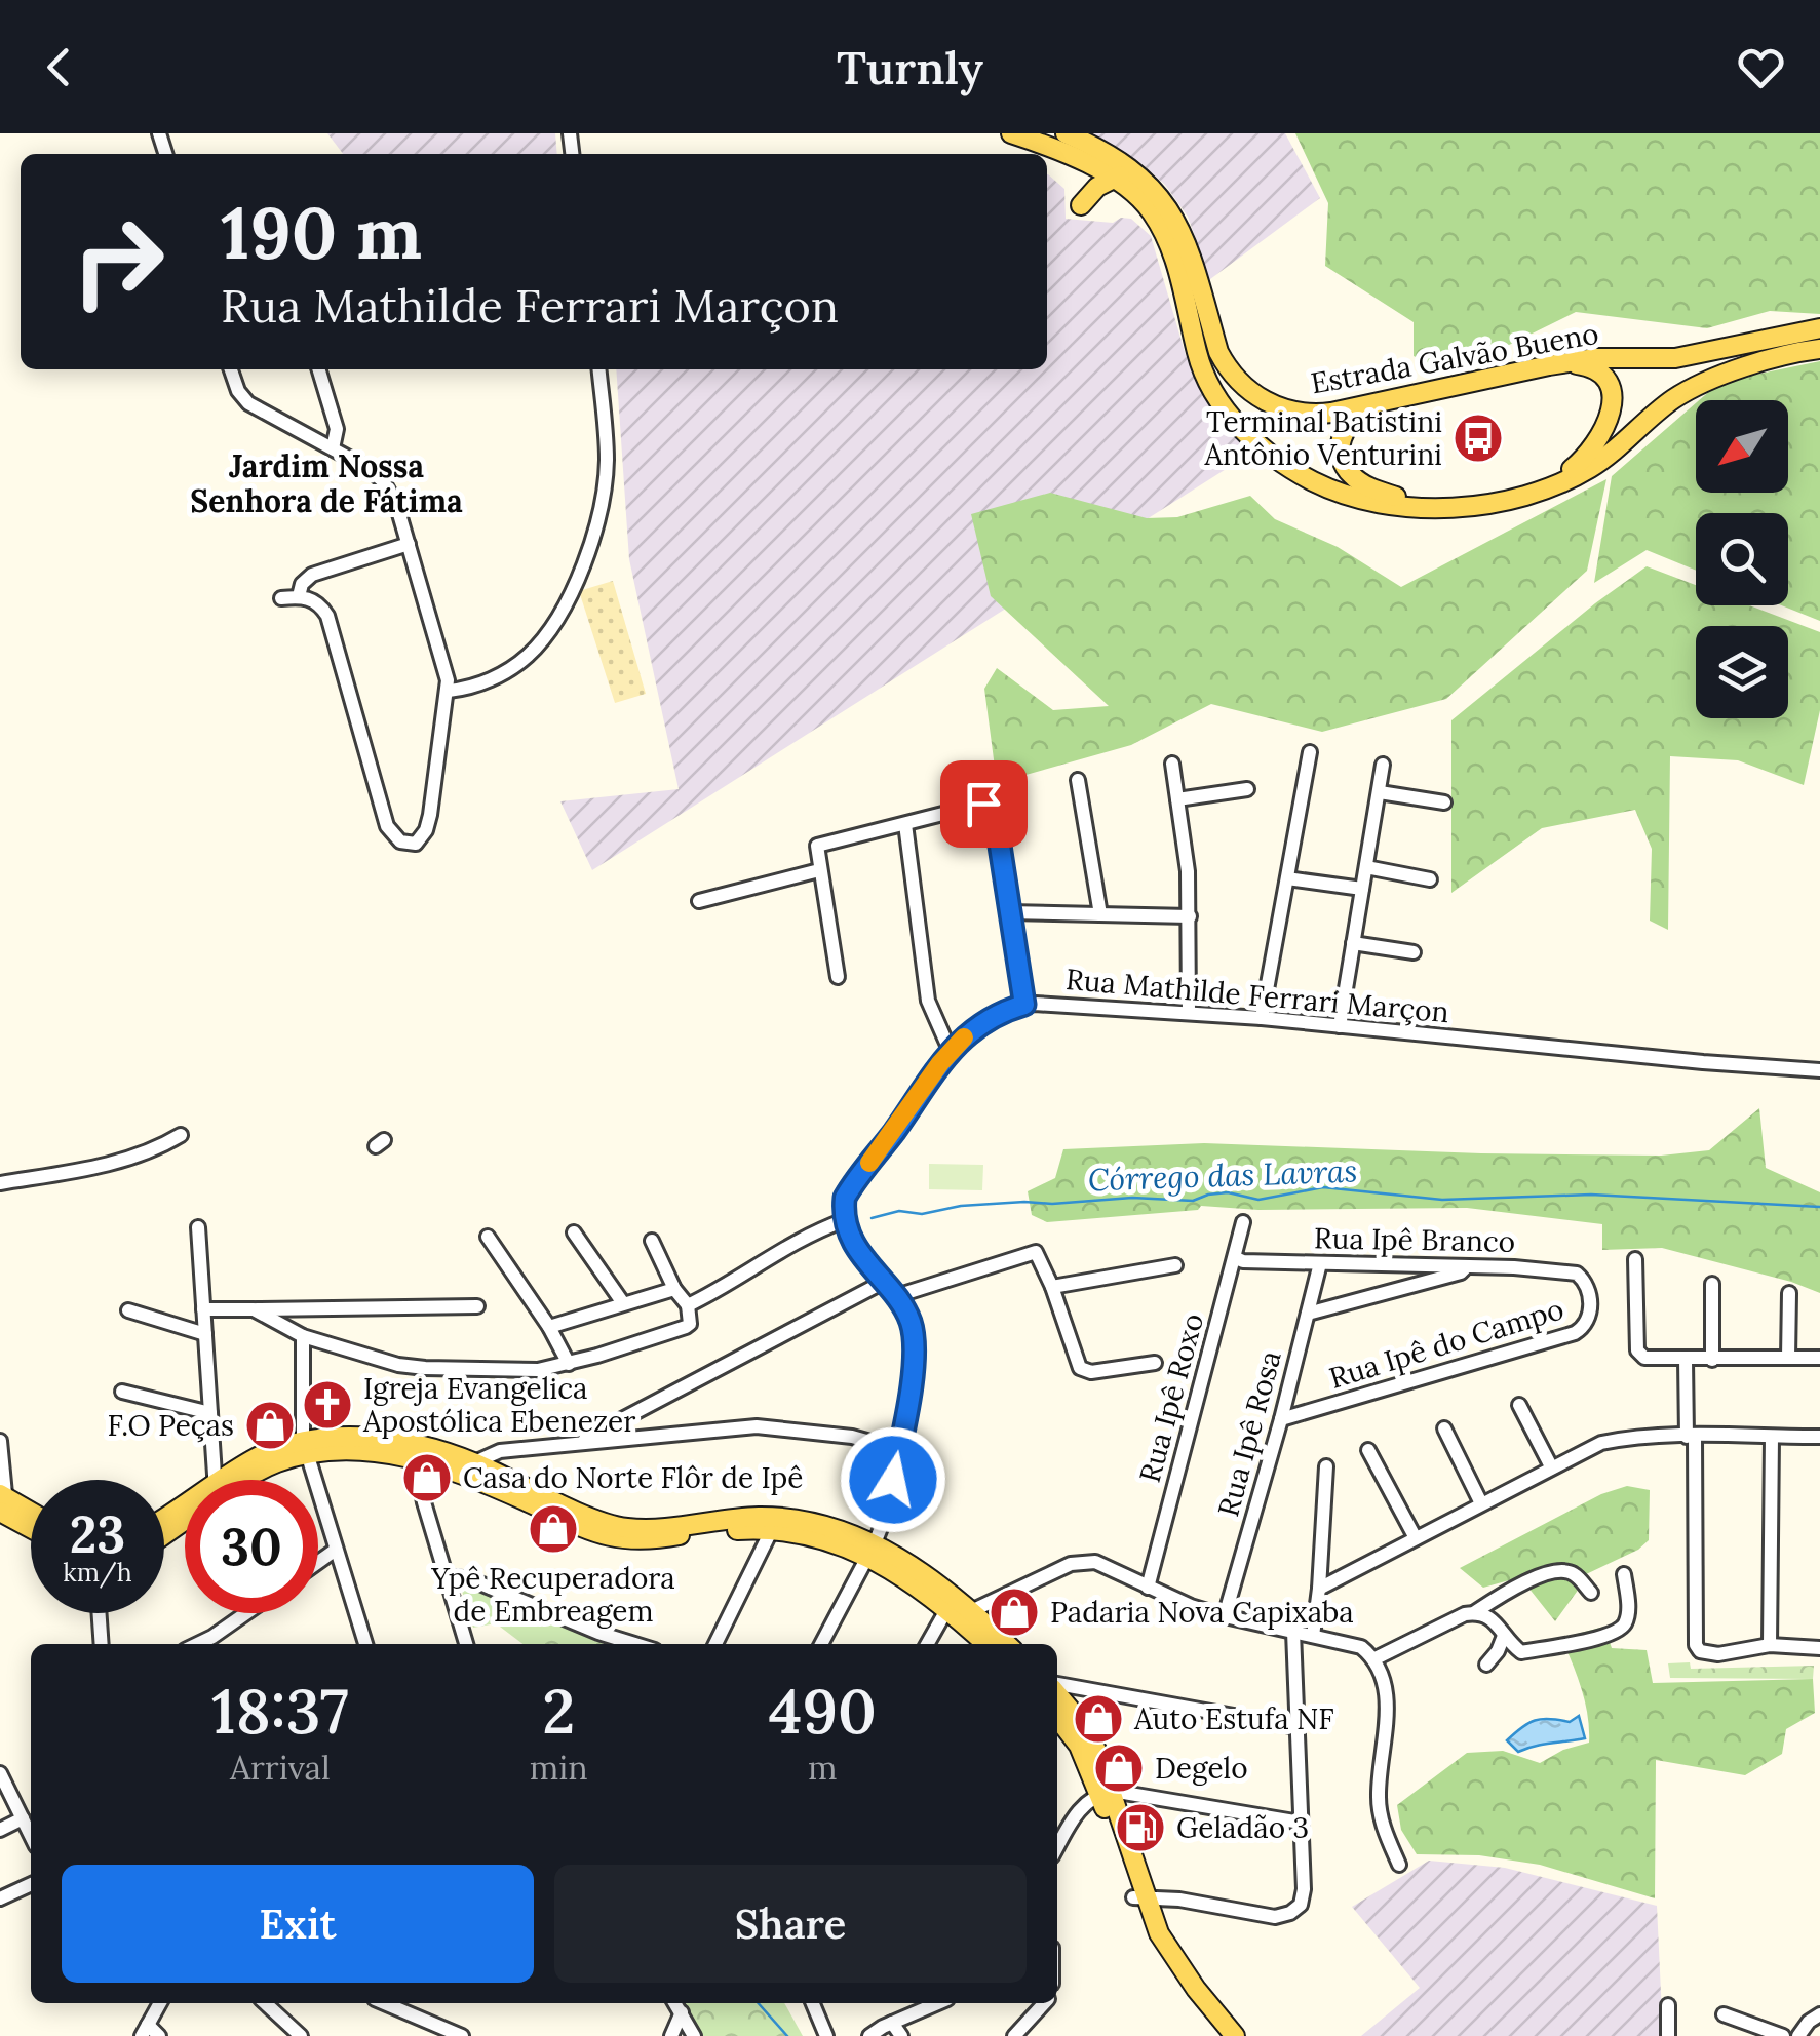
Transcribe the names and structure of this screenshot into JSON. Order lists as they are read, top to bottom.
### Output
{
  "streets": {
    "main road": ["Estrada Galvão Bueno"],
    "street": [
      "Rua Mathilde Ferrari Marçon",
      "Rua Ipê Branco",
      "Rua Ipê do Campo",
      "Rua Ipê Roxo",
      "Rua Ipê Rosa"
    ]
  },
  "crossings": [
    ["Rua Ipê Branco", "Rua Ipê do Campo"],
    ["Rua Ipê Branco", "Rua Ipê Roxo"],
    ["Rua Ipê Branco", "Rua Ipê Rosa"],
    ["Rua Ipê do Campo", "Rua Ipê Rosa"]
  ],
  "districts": ["Jardim Nossa Senhora de Fátima"],
  "water": ["Córrego das Lavras"],
  "places": {
    "bus stop": ["Terminal Batistini Antônio Venturini"],
    "church": ["Igreja Evangelica Apostólica Ebenezer"],
    "shop": [
      "F.O Peças",
      "Casa do Norte Flôr de Ipê",
      "Ypê Recuperadora de Embreagem",
      "Padaria Nova Capixaba",
      "Auto Estufa NF",
      "Degelo"
    ],
    "fuel station": ["Geladão 3"]
  },
  "north": "bottom left",
  "page": {
    "header": "Turnly",
    "turn": ["190 m", "Rua Mathilde Ferrari Marçon"],
    "speed": "23 km/h",
    "limit": "30",
    "eta": [
      "18:37",
      "Arrival",
      "2",
      "min",
      "490",
      "m"
    ],
    "buttons": ["Exit", "Share"]
  }
}
